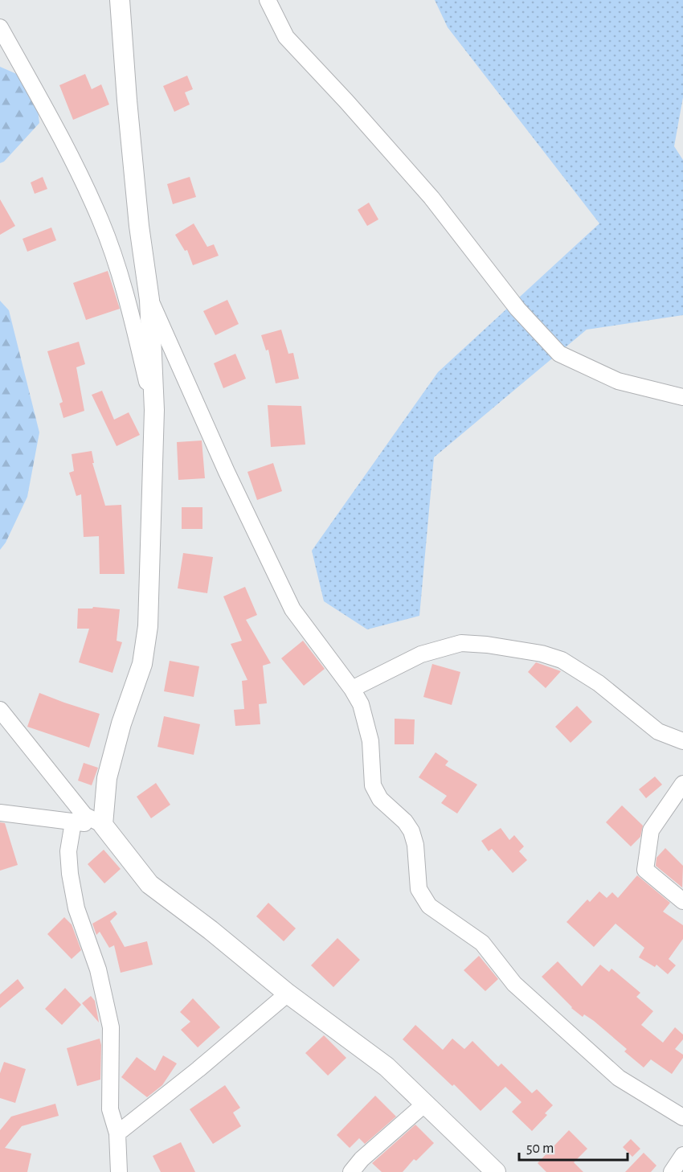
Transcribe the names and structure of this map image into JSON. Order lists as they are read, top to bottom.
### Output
{
  "scale_bar": "50 m"
}
